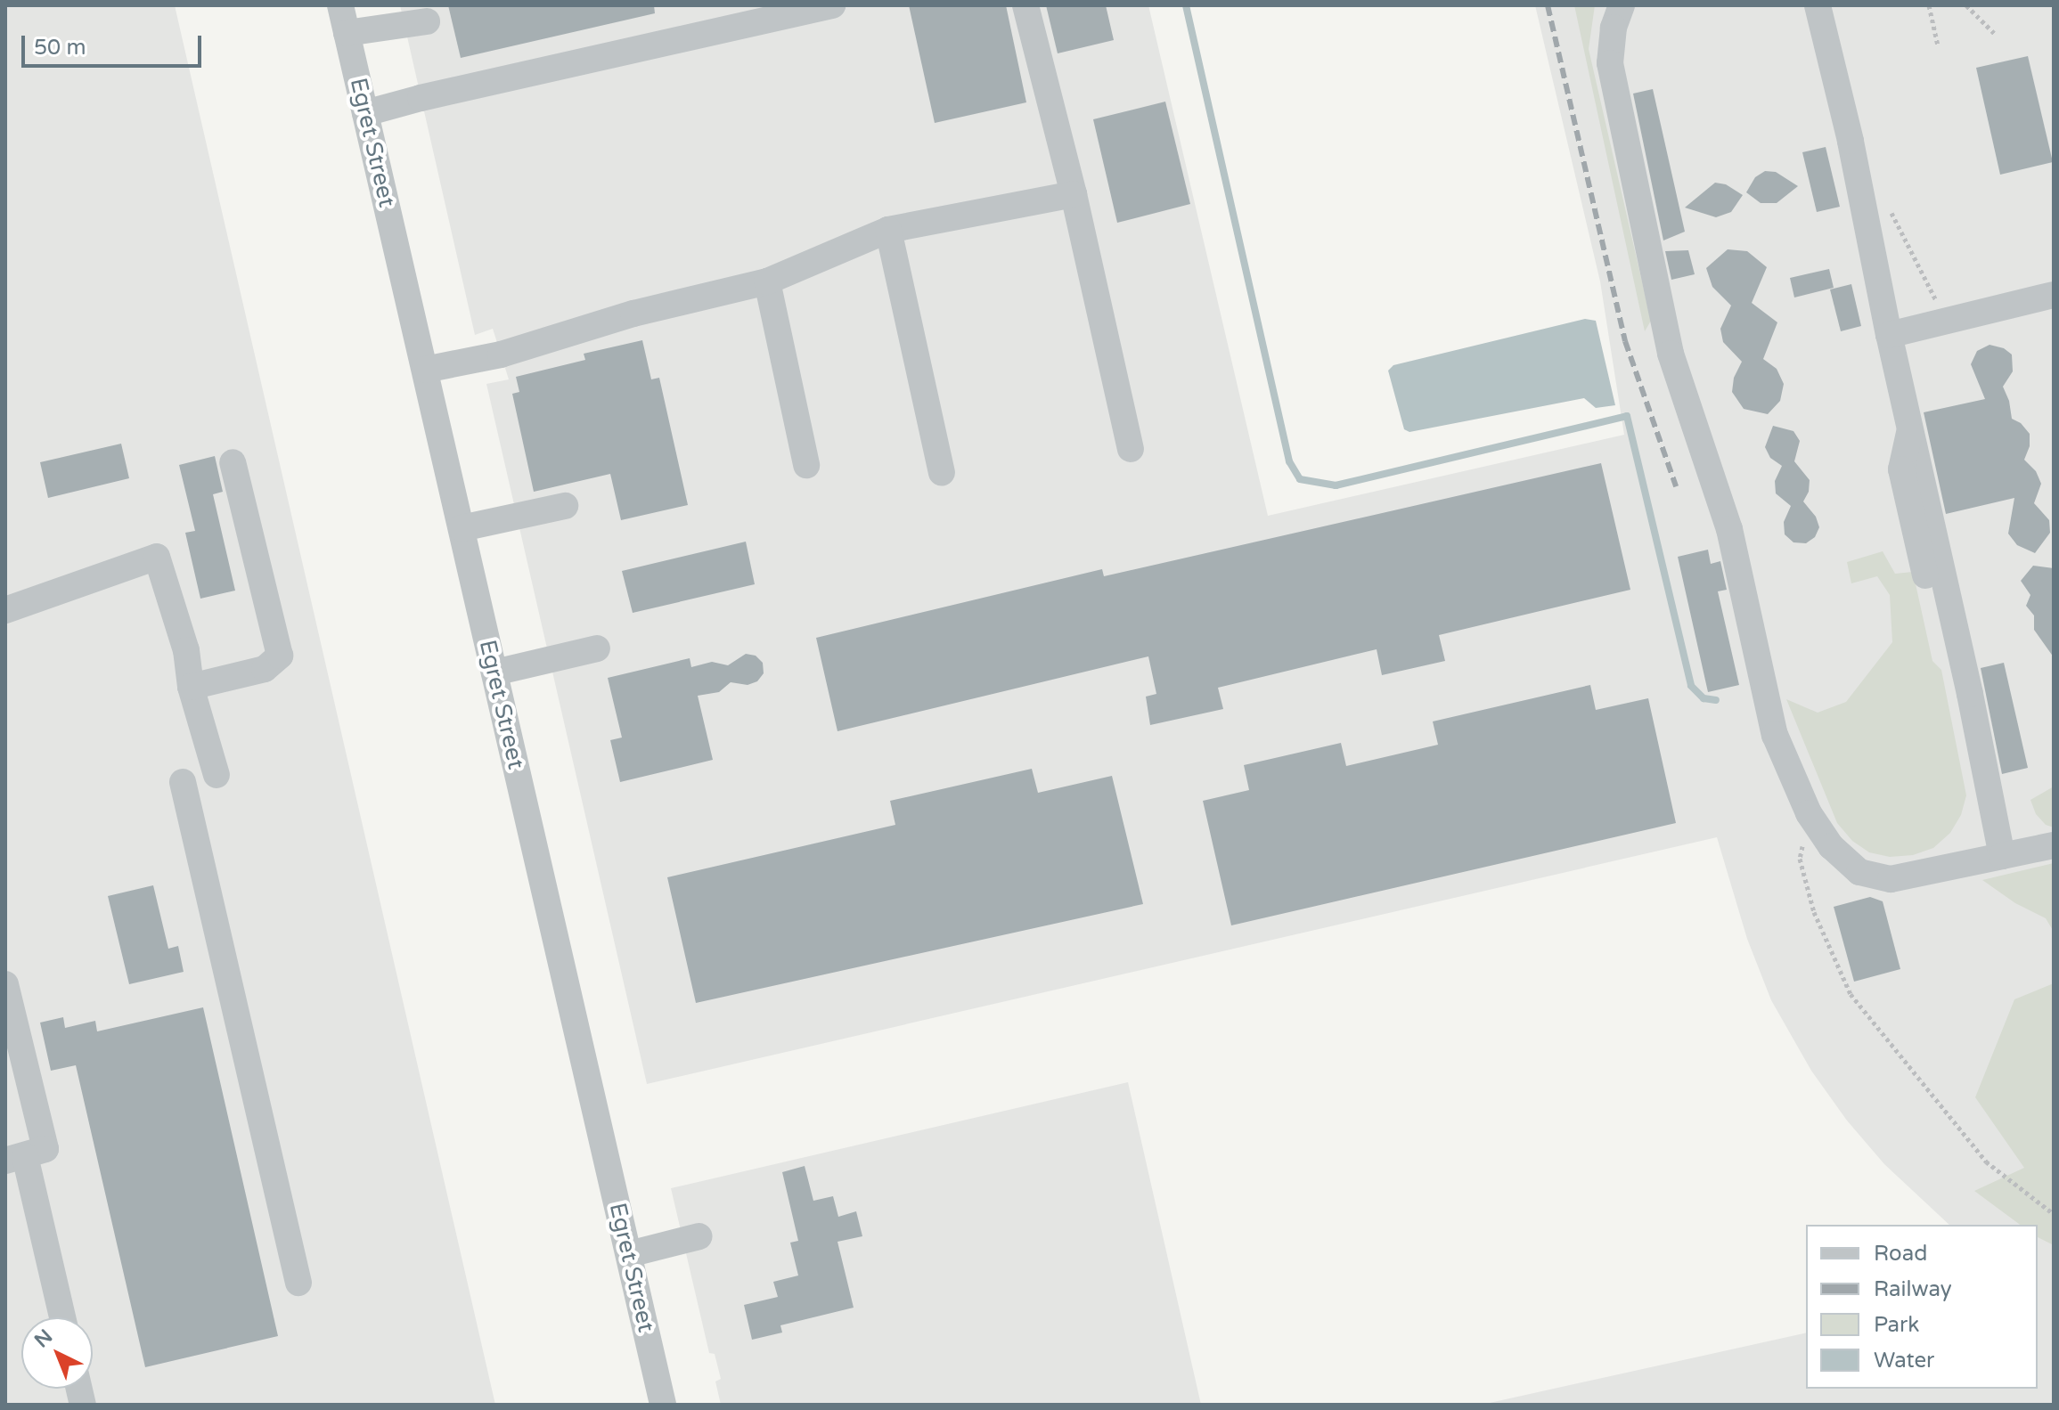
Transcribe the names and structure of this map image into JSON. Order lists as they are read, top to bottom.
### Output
{
  "streets": {
    "street": ["Egret Street"]
  },
  "legend": [
    "Road",
    "Railway",
    "Park",
    "Water"
  ],
  "scale_bar": "50 m",
  "north": "top left"
}
